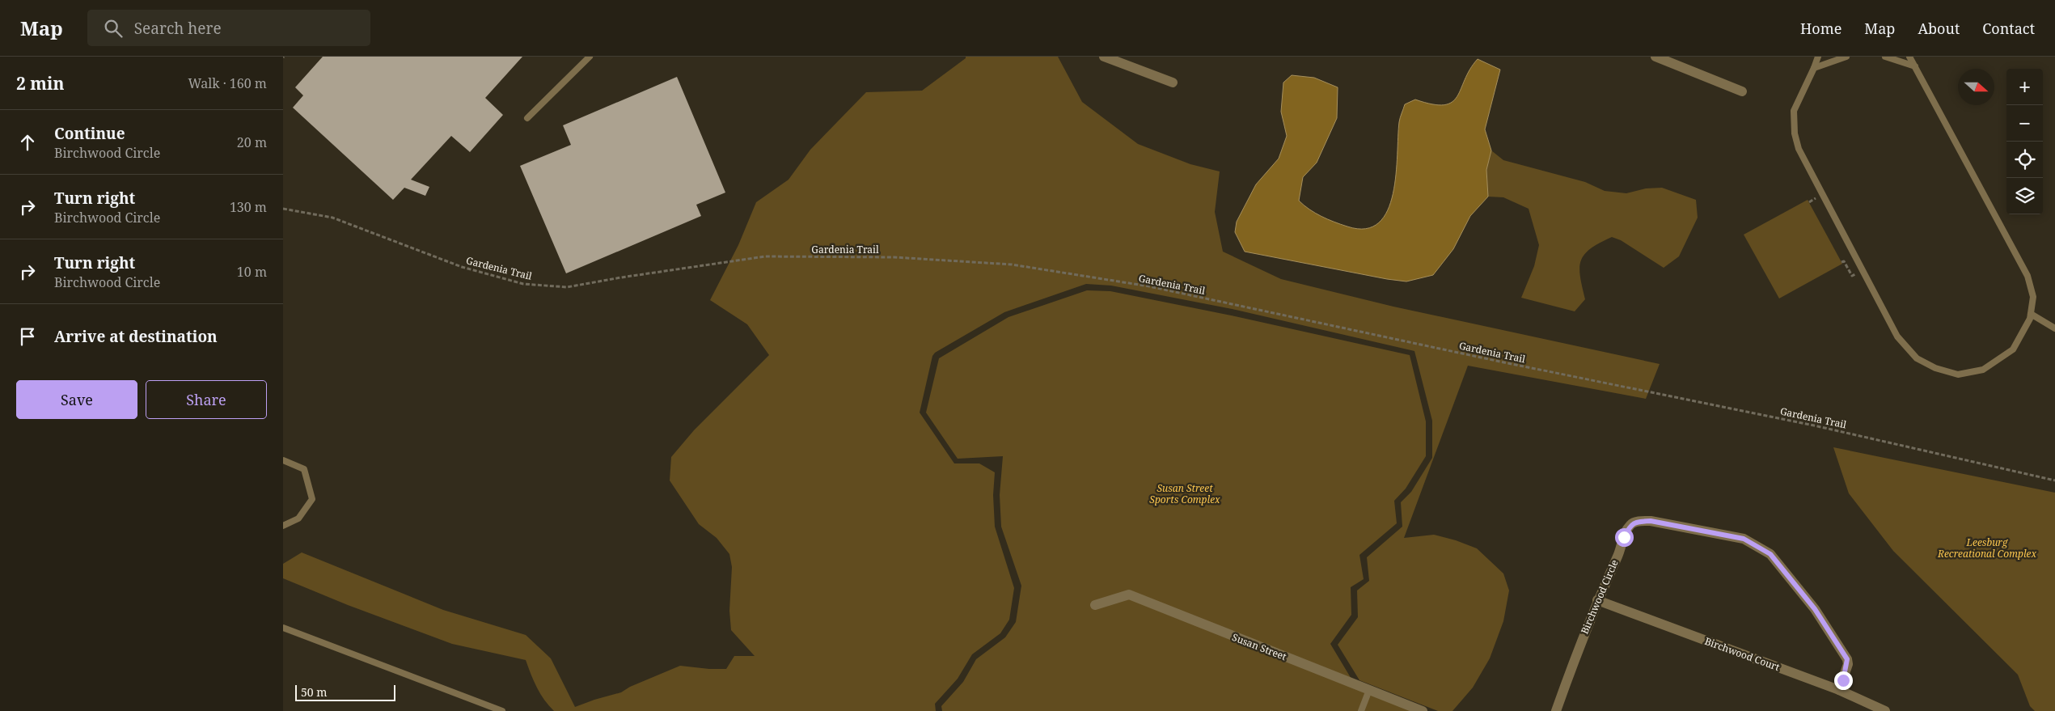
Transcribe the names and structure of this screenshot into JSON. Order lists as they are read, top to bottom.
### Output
{
  "streets": {
    "street": ["Birchwood Circle", "Susan Street", "Birchwood Court"],
    "path": ["Gardenia Trail"]
  },
  "crossings": [
    ["Birchwood Circle", "Birchwood Court"]
  ],
  "parks": ["Susan Street Sports Complex", "Leesburg Recreational Complex"],
  "scale_bar": "50 m",
  "north": "right",
  "page": {
    "header": "Map",
    "search": "Search here",
    "nav": [
      "Home",
      "Map",
      "About",
      "Contact"
    ],
    "heading": ["2 min", "Walk · 160 m"],
    "map_buttons": ["+", "−"],
    "list": [
      ["Continue", "Birchwood Circle", "20 m"],
      ["Turn right", "Birchwood Circle", "130 m"],
      ["Turn right", "Birchwood Circle", "10 m"],
      "Arrive at destination"
    ],
    "buttons": ["Save", "Share"],
    "scale": "50 m"
  }
}
